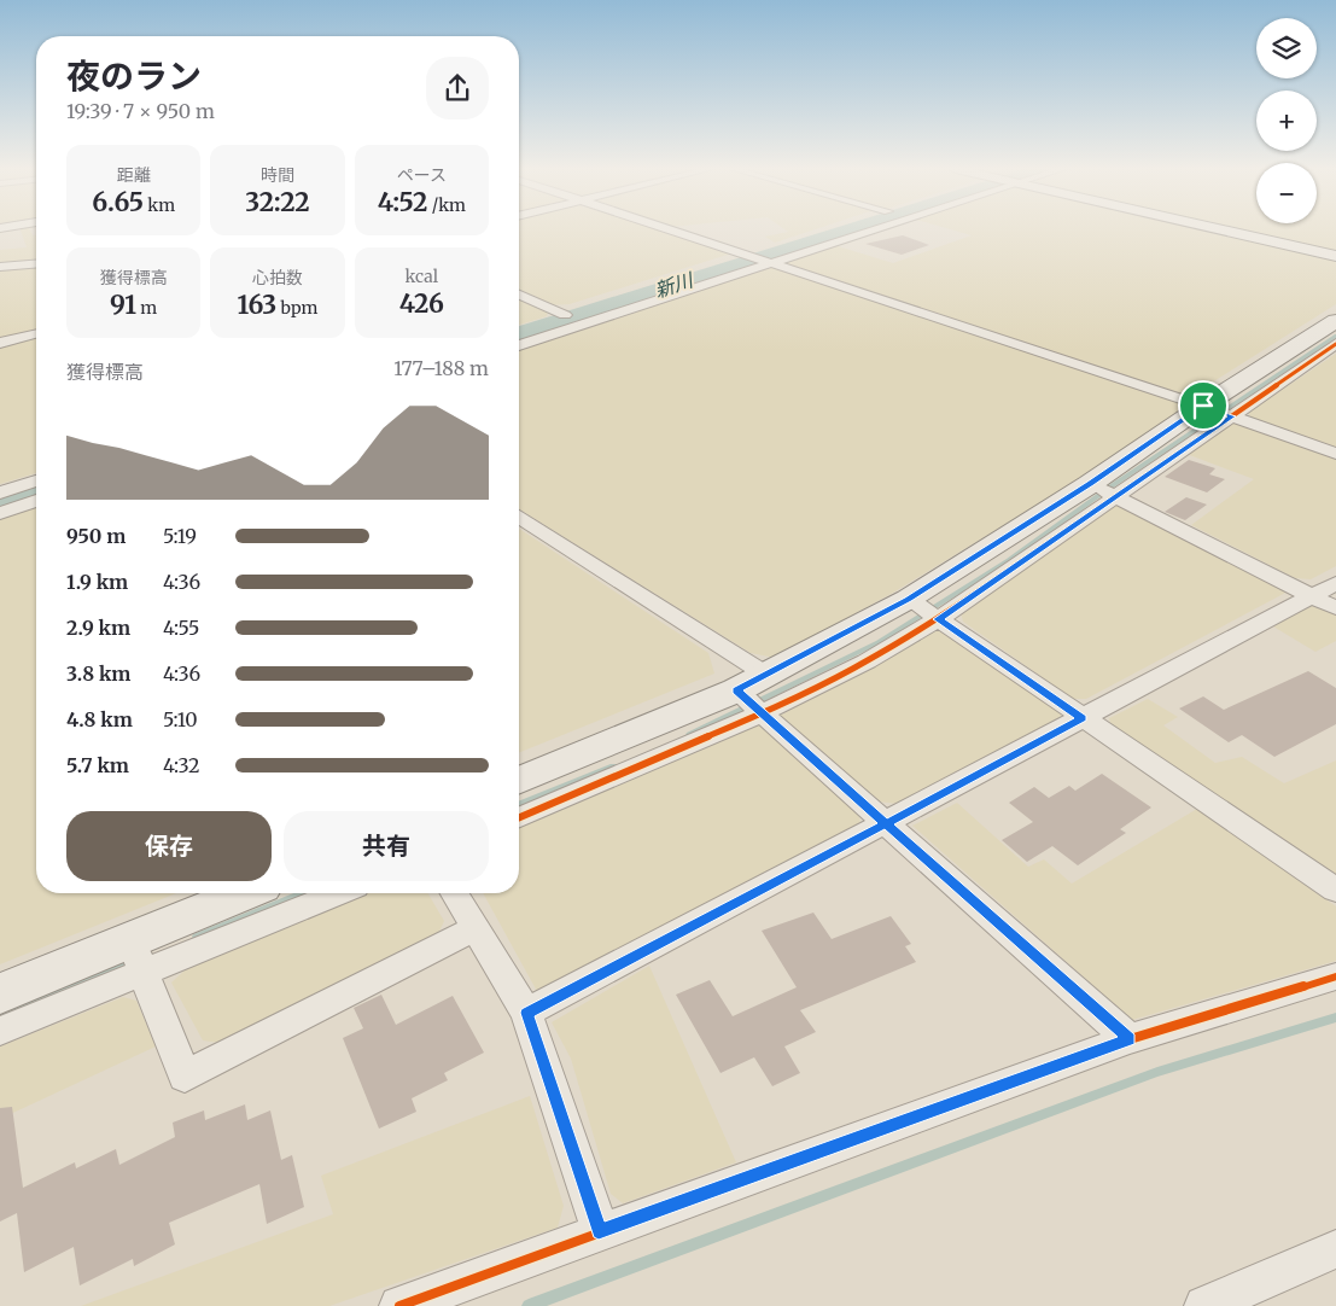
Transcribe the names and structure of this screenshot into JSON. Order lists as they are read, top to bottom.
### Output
{
  "water": ["新川"],
  "page": {
    "map_buttons": ["+", "−"],
    "heading": ["夜のラン", "19:39 · 7 × 950 m"],
    "stats": [
      ["距離", "6.65 km"],
      ["時間", "32:22"],
      ["ペース", "4:52 /km"],
      ["獲得標高", "91 m"],
      ["心拍数", "163 bpm"],
      ["kcal", "426"]
    ],
    "chart": ["獲得標高", "177–188 m"],
    "list": [
      {
        "name": "950 m",
        "note": "5:19"
      },
      {
        "name": "1.9 km",
        "note": "4:36"
      },
      {
        "name": "2.9 km",
        "note": "4:55"
      },
      {
        "name": "3.8 km",
        "note": "4:36"
      },
      {
        "name": "4.8 km",
        "note": "5:10"
      },
      {
        "name": "5.7 km",
        "note": "4:32"
      }
    ],
    "buttons": ["保存", "共有"]
  }
}
